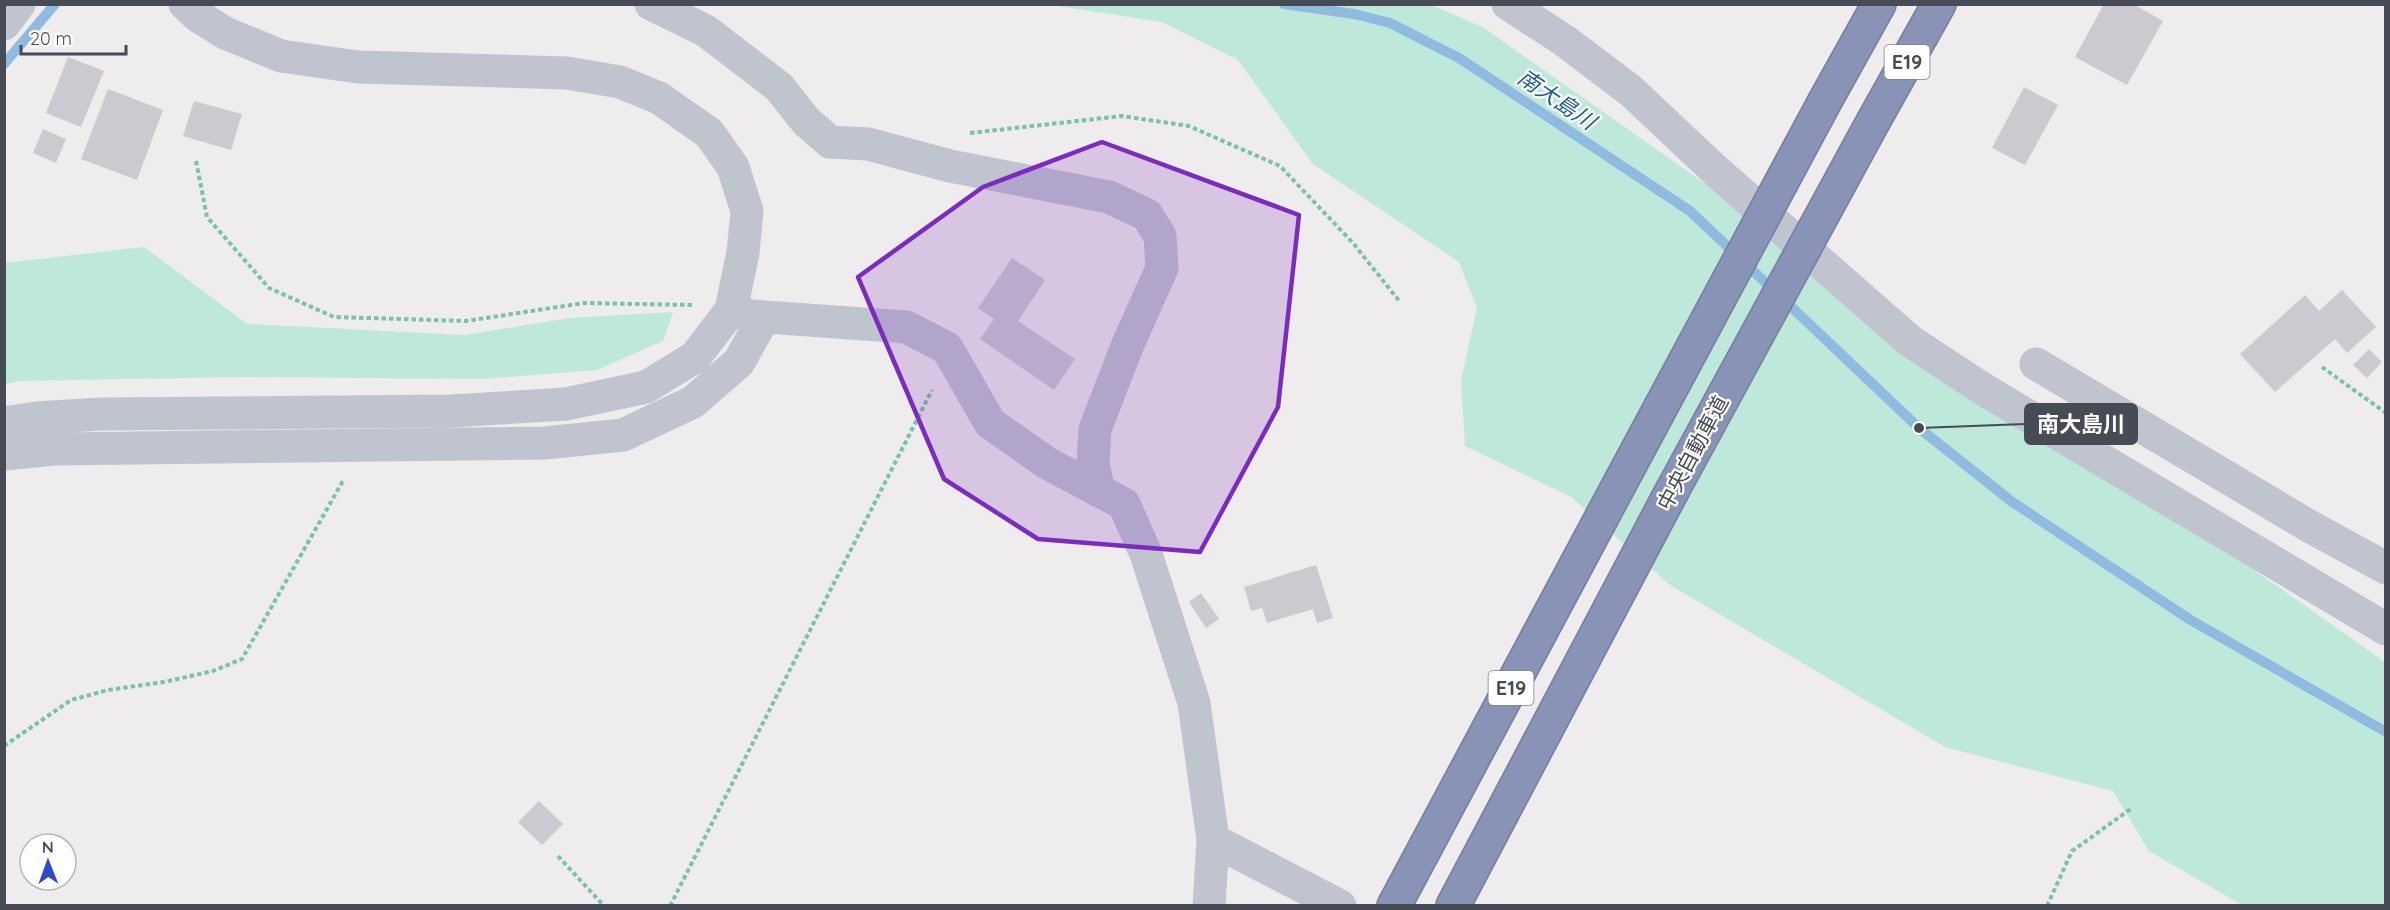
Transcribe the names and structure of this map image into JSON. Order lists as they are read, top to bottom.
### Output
{
  "streets": {
    "highway": ["E19", "中央自動車道"]
  },
  "water": ["南大島川"],
  "places": ["南大島川"],
  "scale_bar": "20 m",
  "north": "top"
}
